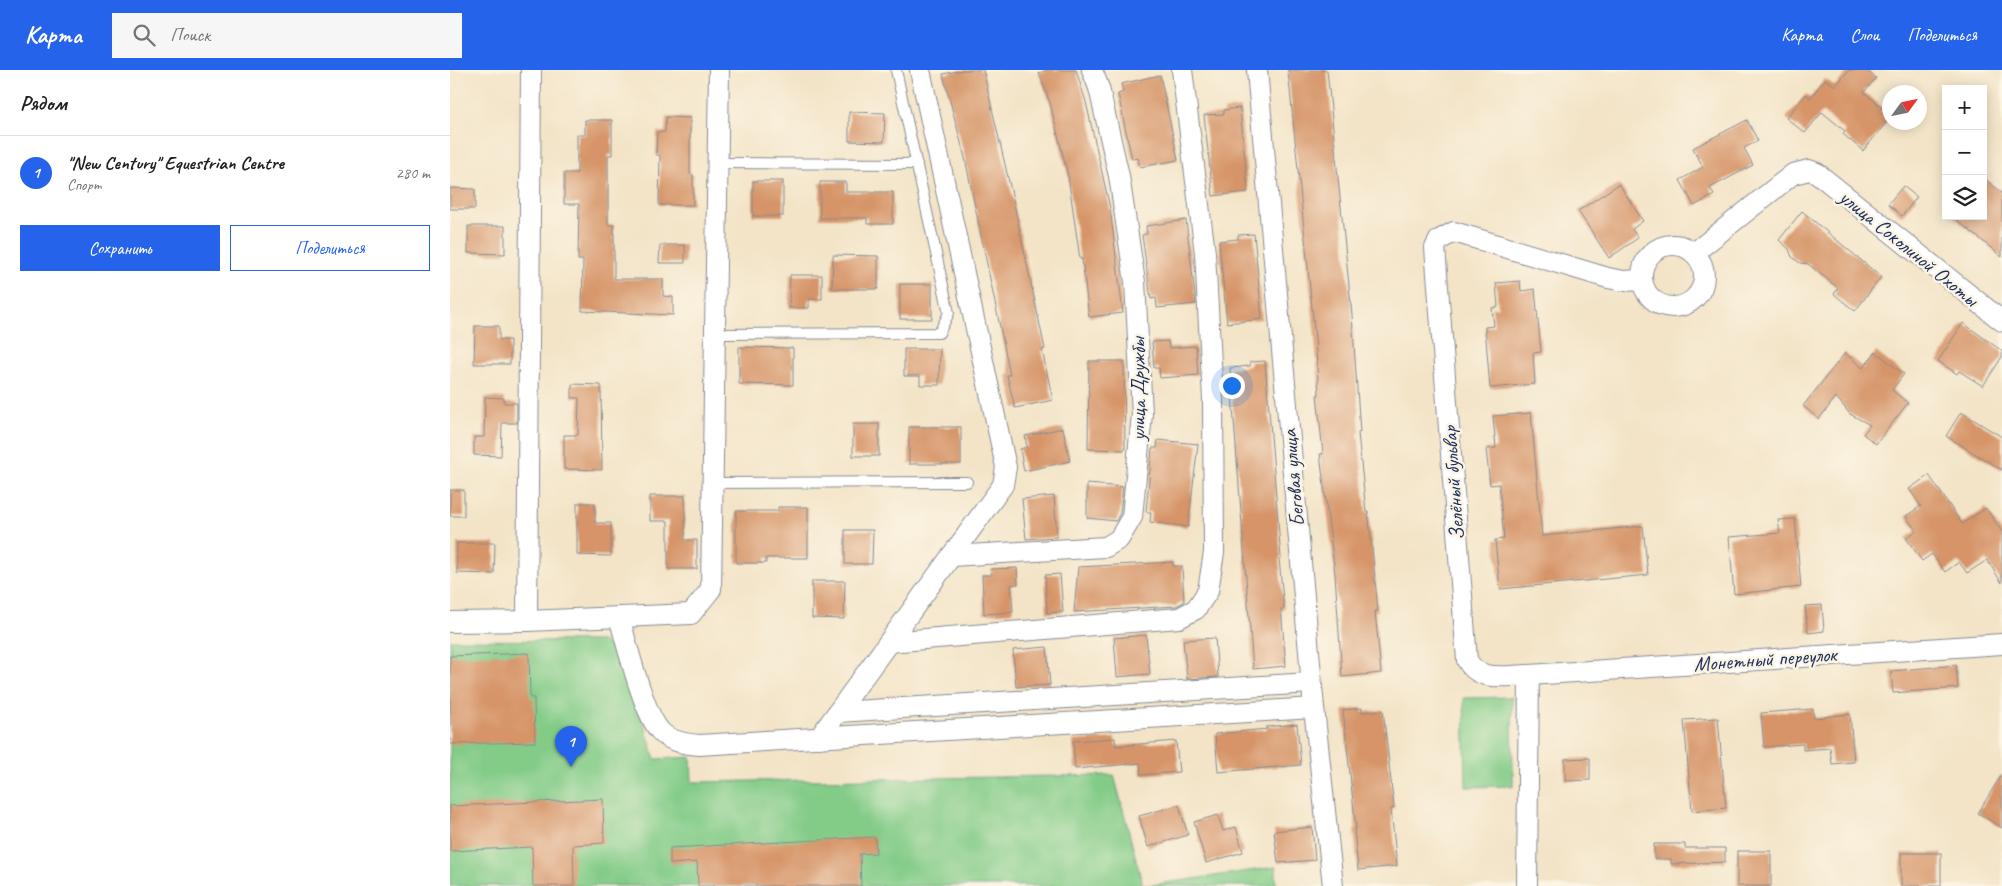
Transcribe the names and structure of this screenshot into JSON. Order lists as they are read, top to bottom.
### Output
{
  "streets": {
    "street": [
      "улица Соколиной Охоты",
      "улица Дружбы",
      "Беговая улица",
      "Зелёный бульвар",
      "Монетный переулок"
    ]
  },
  "crossings": [
    ["улица Соколиной Охоты", "Зелёный бульвар"],
    ["Зелёный бульвар", "Монетный переулок"]
  ],
  "north": "top right",
  "page": {
    "header": "Карта",
    "search": "Поиск",
    "nav": ["Карта", "Слои", "Поделиться"],
    "heading": "Рядом",
    "map_buttons": ["+", "−"],
    "list": [
      {
        "mark": "1",
        "name": "\"New Century\" Equestrian Centre",
        "note": "Спорт",
        "value": "280 m"
      }
    ],
    "buttons": ["Сохранить", "Поделиться"],
    "pins": "1"
  }
}
